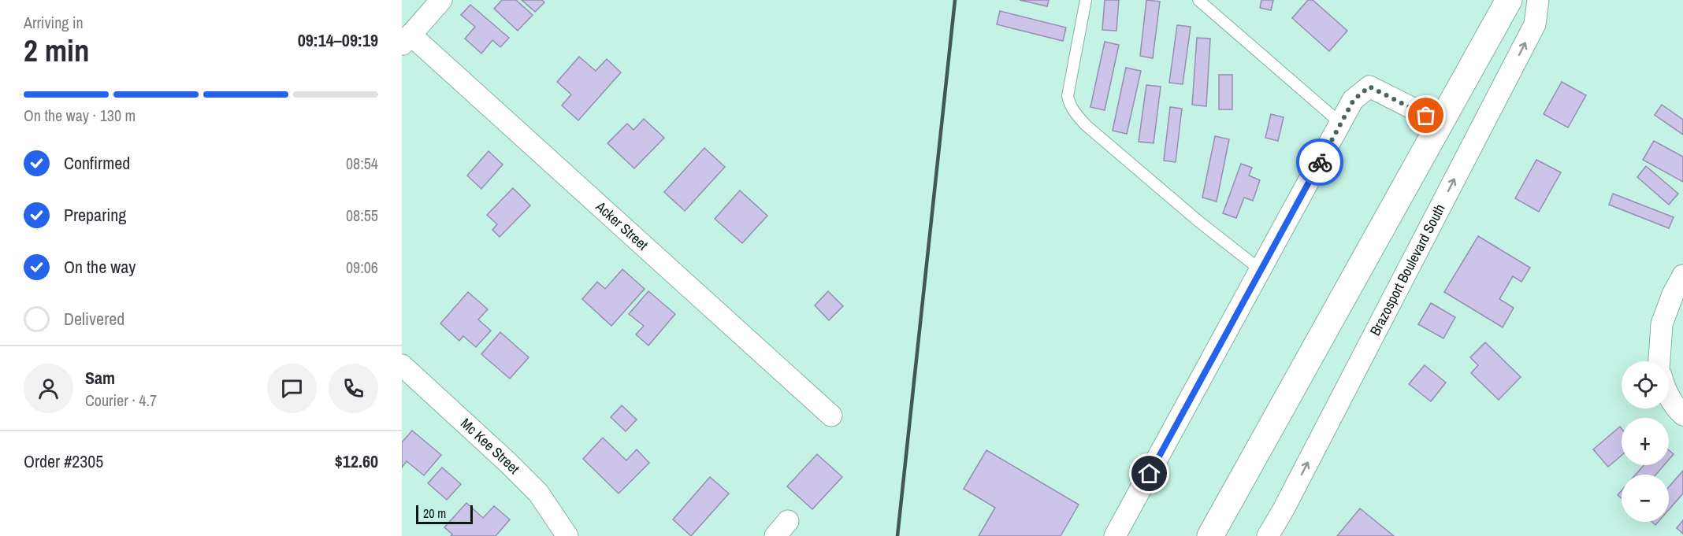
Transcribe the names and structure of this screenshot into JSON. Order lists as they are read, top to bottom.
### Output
{
  "streets": {
    "street": ["Acker Street", "Brazosport Boulevard South", "Mc Kee Street"]
  },
  "scale_bar": "20 m",
  "page": {
    "heading": ["2 min", "Arriving in", "09:14–09:19"],
    "panel": [
      "Sam",
      "Courier · 4.7",
      "Order #2305",
      "$12.60"
    ],
    "bar": "On the way · 130 m",
    "list": [
      ["Confirmed", "08:54"],
      ["Preparing", "08:55"],
      ["On the way", "09:06"],
      "Delivered"
    ],
    "map_buttons": ["+", "−"],
    "scale": "20 m"
  }
}
